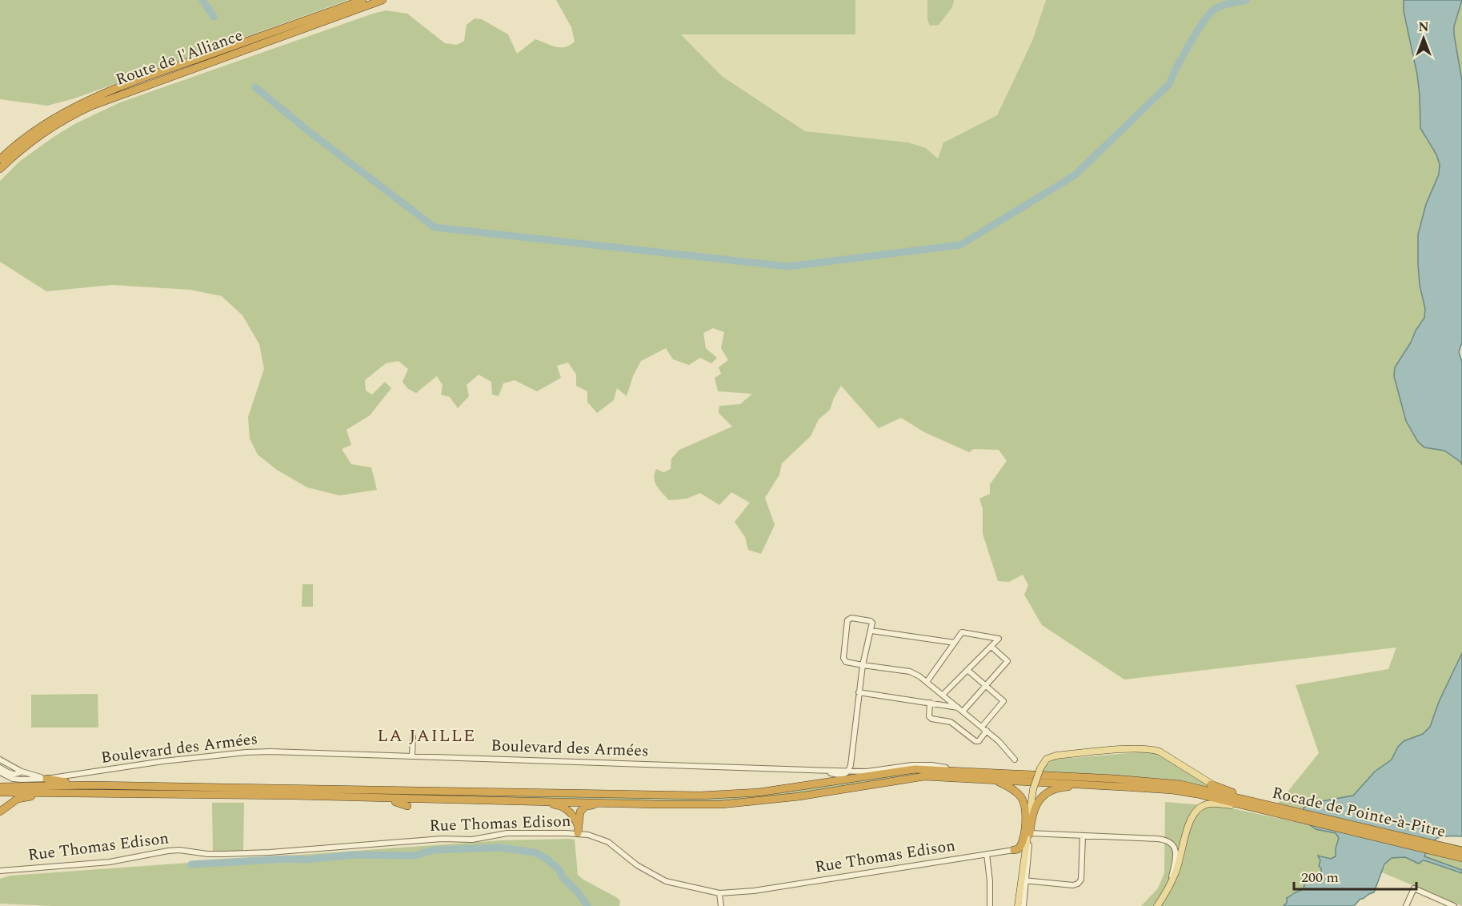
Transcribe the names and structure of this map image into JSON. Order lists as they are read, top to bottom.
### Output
{
  "streets": {
    "highway": ["Route de l'Alliance", "Rocade de Pointe-à-Pitre"],
    "street": ["Boulevard des Armées", "Rue Thomas Edison"]
  },
  "districts": ["LA JAILLE"],
  "scale_bar": "200 m",
  "north": "top"
}
